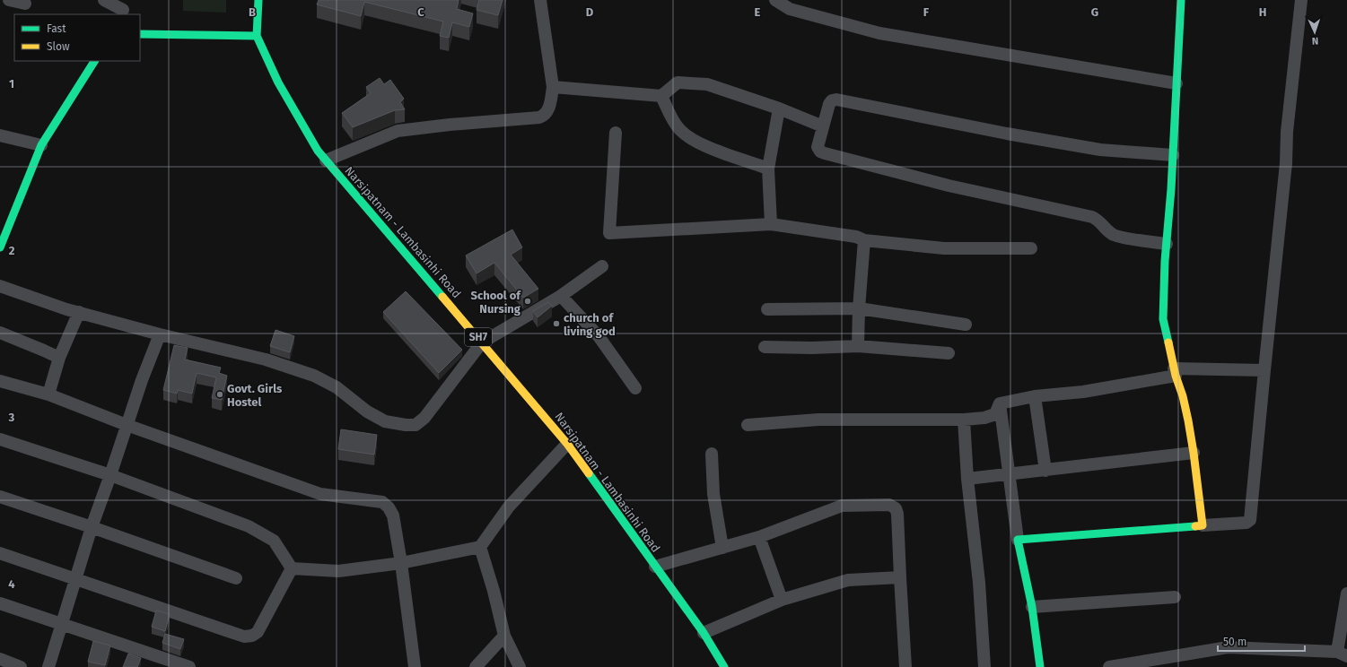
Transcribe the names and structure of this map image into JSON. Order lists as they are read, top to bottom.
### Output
{
  "streets": {
    "main road": ["Narsipatnam - Lambasinhi Road", "SH7"]
  },
  "places": ["School of Nursing", "church of living god", "Govt. Girls Hostel"],
  "legend": ["Fast", "Slow"],
  "scale_bar": "50 m",
  "north": "bottom",
  "grid": {
    "columns": [
      "B",
      "C",
      "D",
      "E",
      "F",
      "G",
      "H"
    ],
    "rows": [
      "1",
      "2",
      "3",
      "4"
    ]
  }
}
